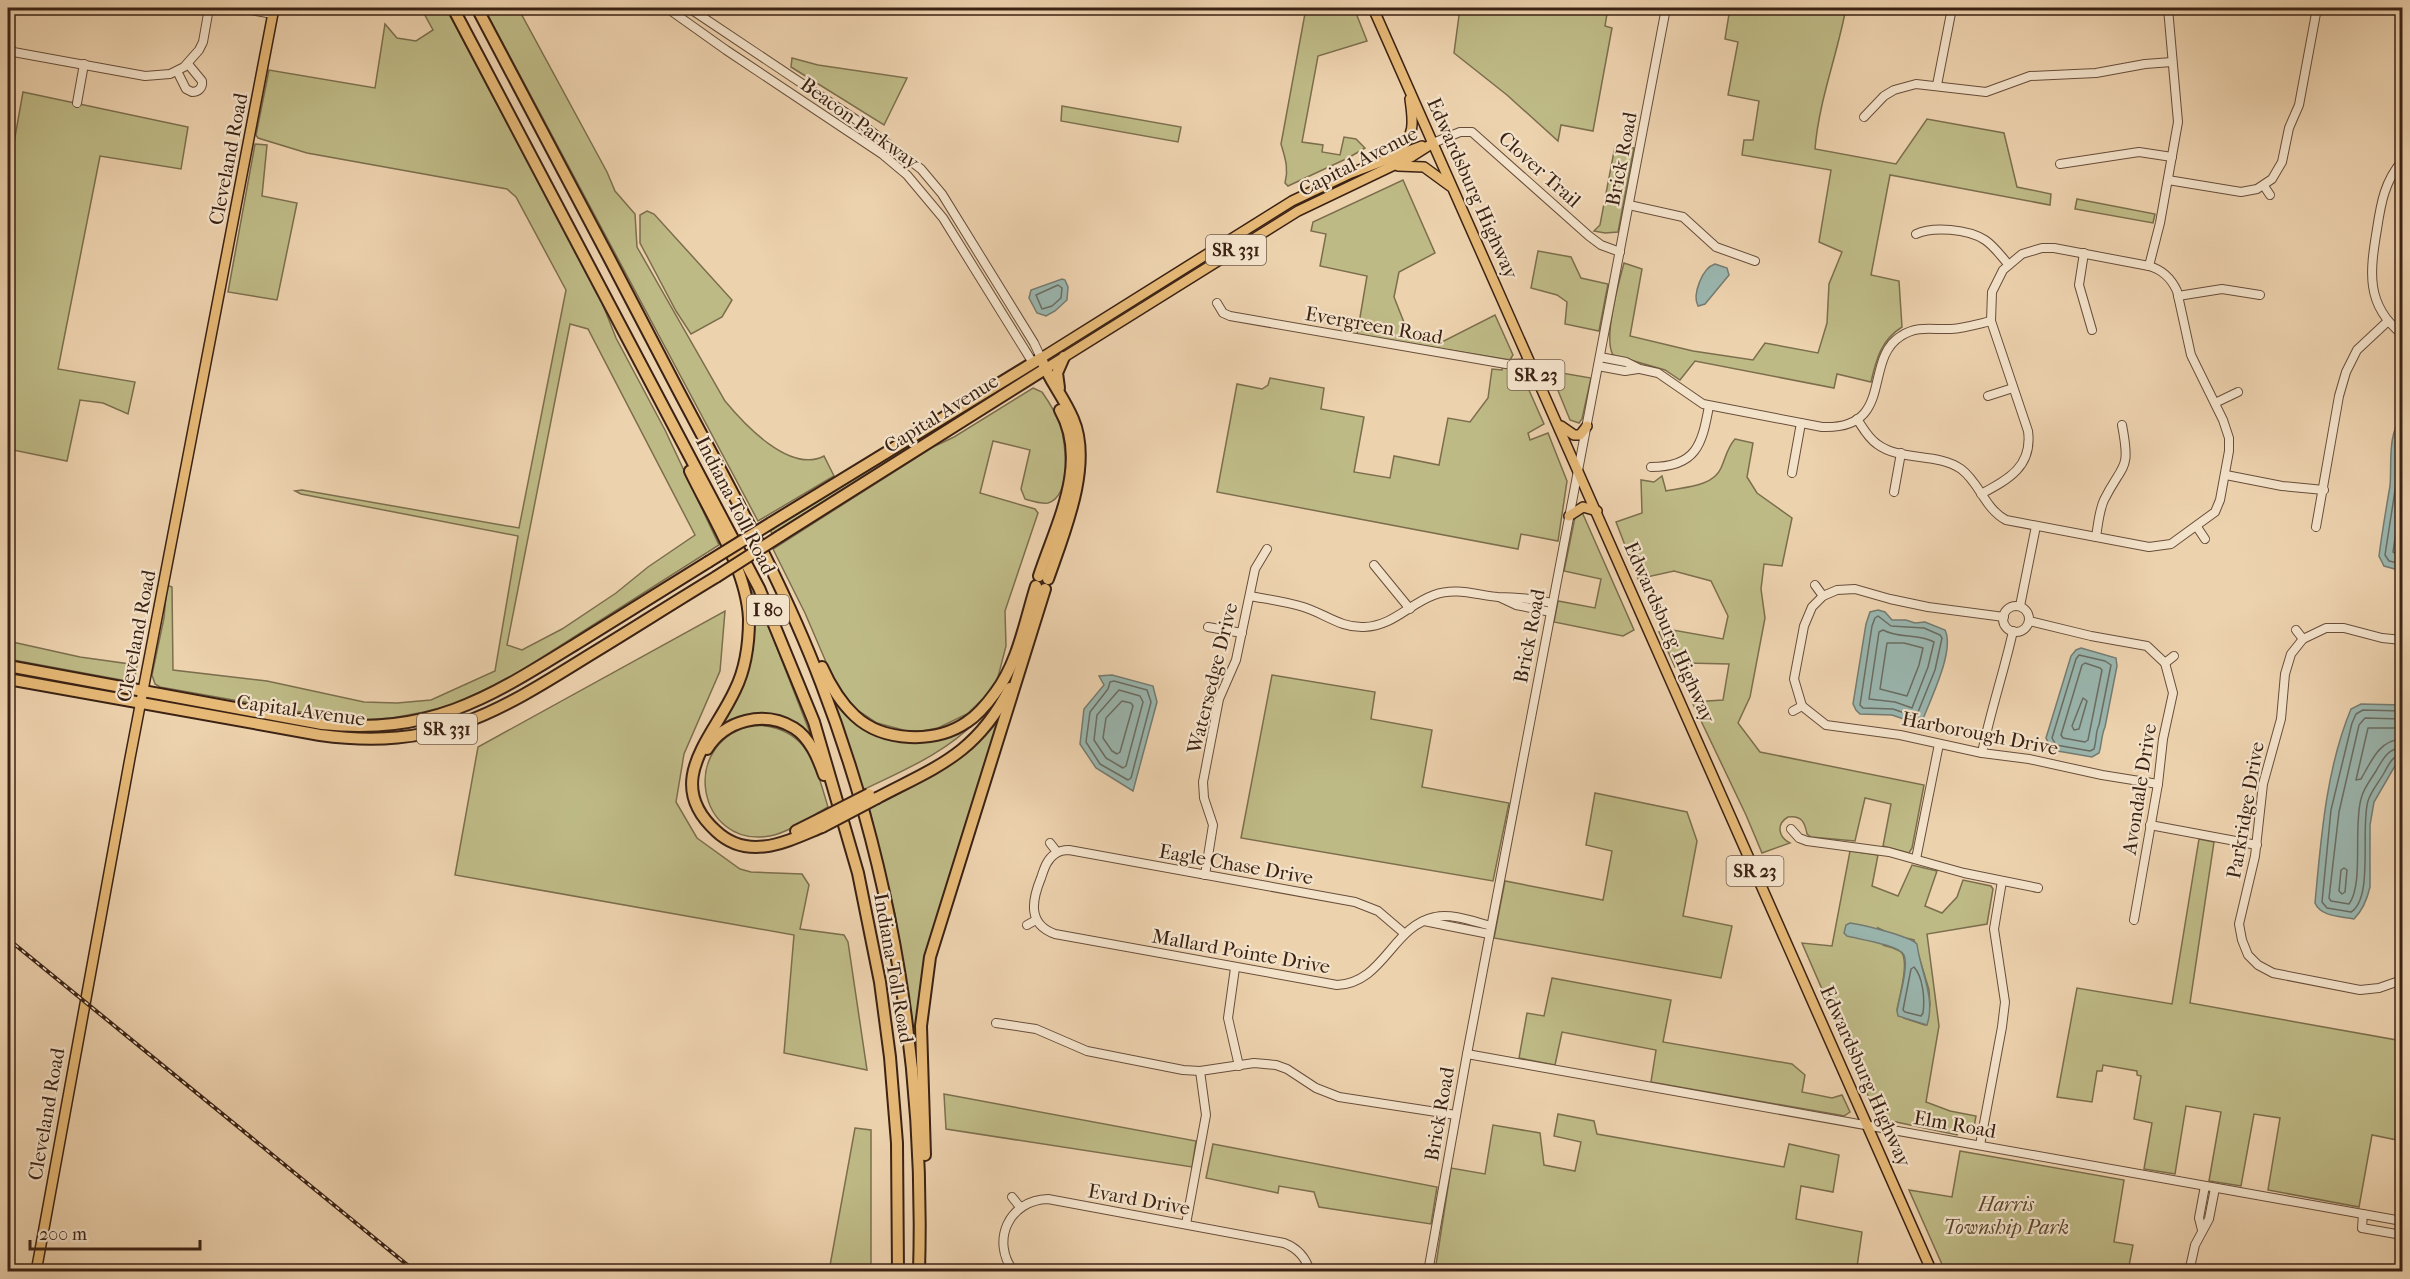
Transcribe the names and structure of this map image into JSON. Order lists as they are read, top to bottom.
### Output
{
  "streets": {
    "highway": [
      "Capital Avenue",
      "SR 331",
      "Indiana Toll Road",
      "I 80"
    ],
    "main road": ["Cleveland Road", "Edwardsburg Highway", "SR 23"],
    "street": [
      "Beacon Parkway",
      "Brick Road",
      "Clover Trail",
      "Evergreen Road",
      "Watersedge Drive",
      "Harborough Drive",
      "Avondale Drive",
      "Parkridge Drive",
      "Eagle Chase Drive",
      "Mallard Pointe Drive",
      "Elm Road",
      "Evard Drive"
    ]
  },
  "crossings": [
    ["Beacon Parkway", "Capital Avenue"],
    ["Cleveland Road", "Capital Avenue"],
    ["Brick Road", "Clover Trail"],
    ["Brick Road", "Edwardsburg Highway"],
    ["Brick Road", "Mallard Pointe Drive"],
    ["Brick Road", "Elm Road"],
    ["Capital Avenue", "Clover Trail"],
    ["Capital Avenue", "Edwardsburg Highway"],
    ["Clover Trail", "Edwardsburg Highway"],
    ["Edwardsburg Highway", "Evergreen Road"],
    ["Edwardsburg Highway", "Elm Road"],
    ["Watersedge Drive", "Eagle Chase Drive"],
    ["Harborough Drive", "Avondale Drive"],
    ["Eagle Chase Drive", "Mallard Pointe Drive"]
  ],
  "parks": ["Harris Township Park"],
  "scale_bar": "200 m"
}
